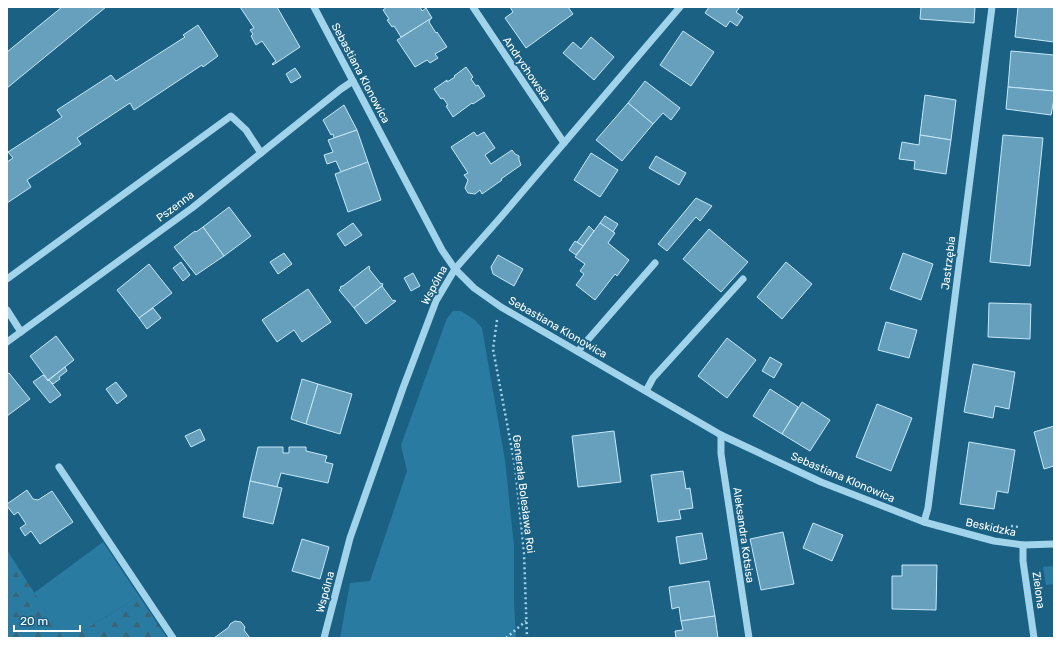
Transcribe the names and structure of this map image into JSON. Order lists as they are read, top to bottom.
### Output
{
  "streets": {
    "street": [
      "Andrychowska",
      "Sebastiana Klonowica",
      "Pszenna",
      "Jastrzębia",
      "Wspólna",
      "Beskidzka",
      "Aleksandra Kotsisa",
      "Zielona"
    ],
    "path": ["Generała Bolesława Roi"]
  },
  "crossings": [
    ["Andrychowska", "Wspólna"],
    ["Sebastiana Klonowica", "Pszenna"],
    ["Sebastiana Klonowica", "Jastrzębia"],
    ["Sebastiana Klonowica", "Wspólna"],
    ["Sebastiana Klonowica", "Generała Bolesława Roi"],
    ["Sebastiana Klonowica", "Beskidzka"],
    ["Sebastiana Klonowica", "Aleksandra Kotsisa"],
    ["Jastrzębia", "Beskidzka"],
    ["Beskidzka", "Zielona"]
  ],
  "scale_bar": "20 m"
}
